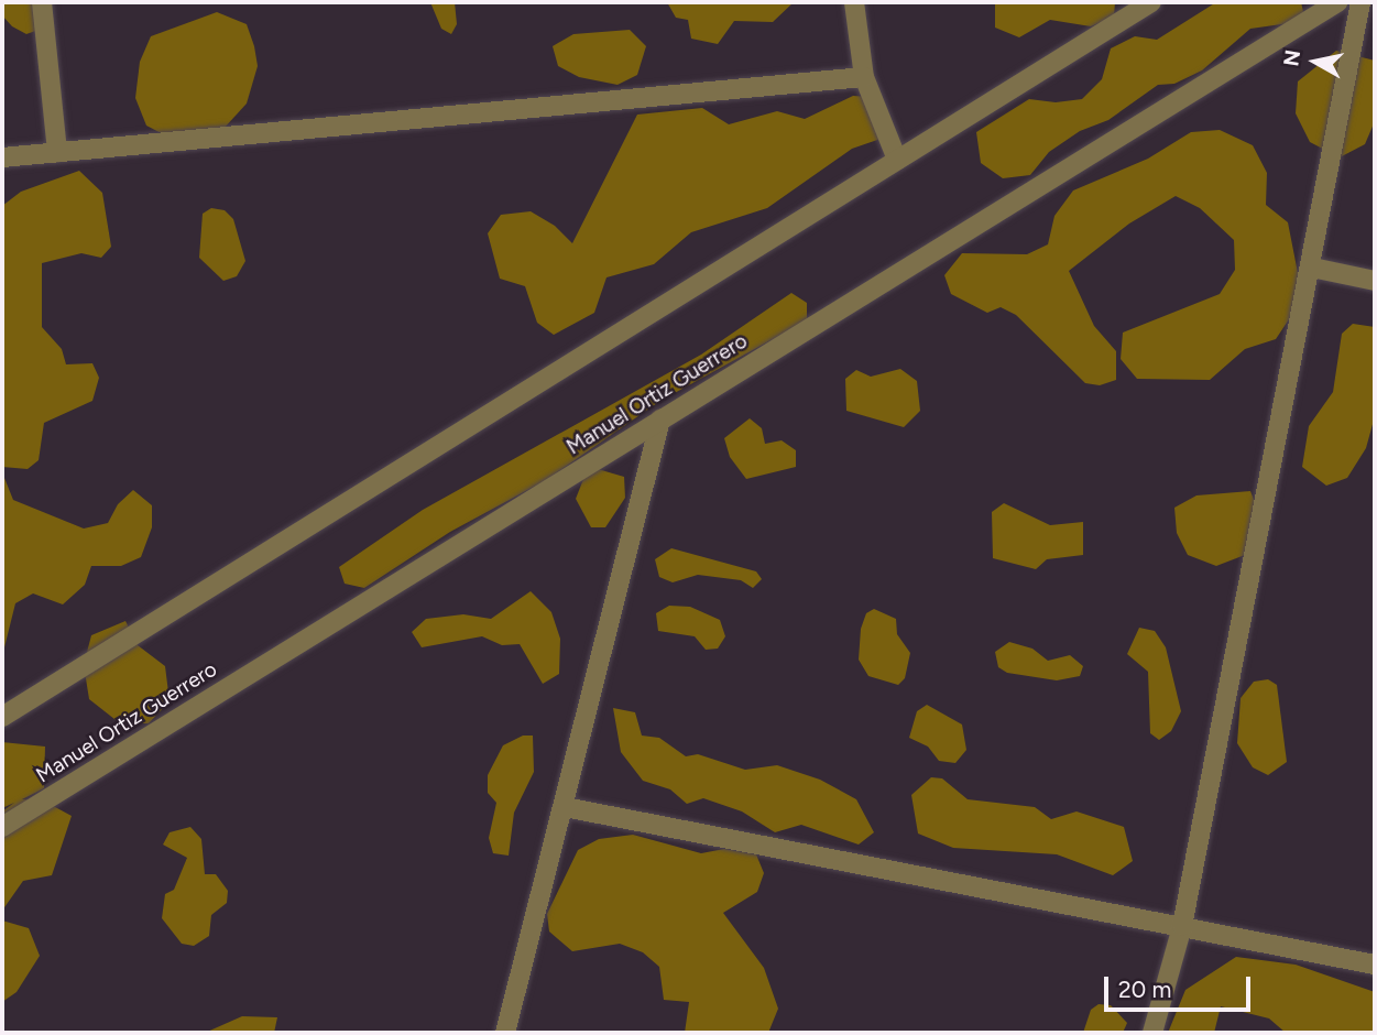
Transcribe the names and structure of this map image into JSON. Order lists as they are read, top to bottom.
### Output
{
  "streets": {
    "street": ["Manuel Ortiz Guerrero"]
  },
  "scale_bar": "20 m",
  "north": "left"
}
